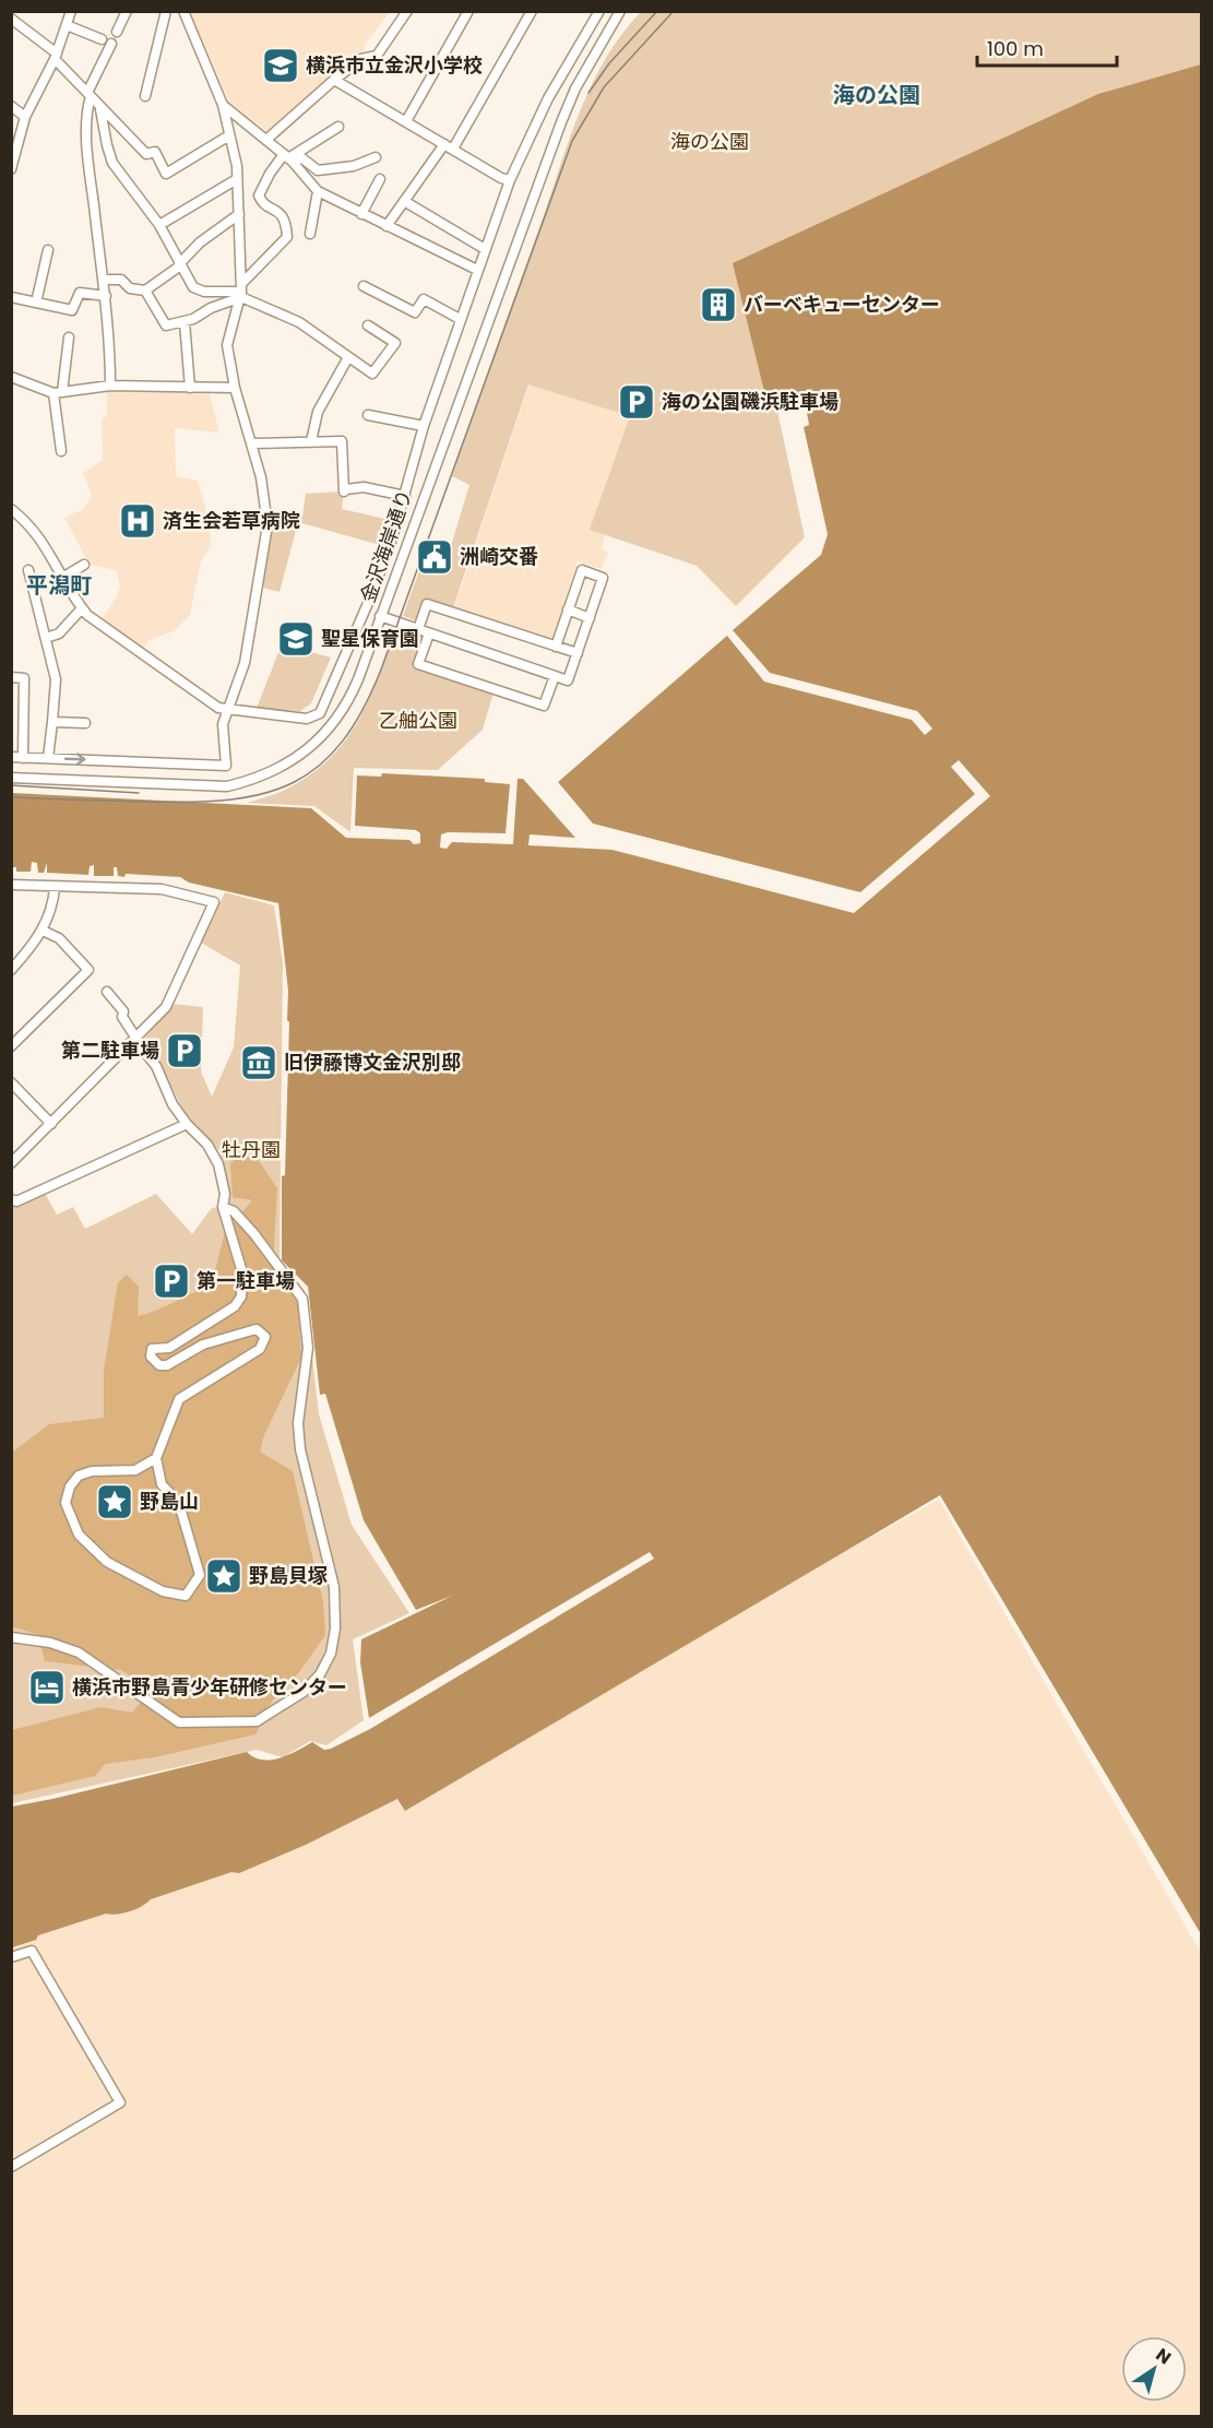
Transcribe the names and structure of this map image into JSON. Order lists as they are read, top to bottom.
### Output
{
  "streets": {
    "street": ["金沢海岸通り"]
  },
  "districts": ["海の公園", "平潟町"],
  "parks": ["海の公園", "乙舳公園", "牡丹園"],
  "places": {
    "school or university": ["横浜市立金沢小学校", "聖星保育園"],
    "building": ["バーベキューセンター"],
    "parking": ["海の公園磯浜駐車場", "第二駐車場", "第一駐車場"],
    "hospital": ["済生会若草病院"],
    "public building": ["洲崎交番"],
    "museum": ["旧伊藤博文金沢別邸"],
    "place": ["野島山", "野島貝塚"],
    "hotel": ["横浜市野島青少年研修センター"]
  },
  "scale_bar": "100 m",
  "north": "top right"
}
